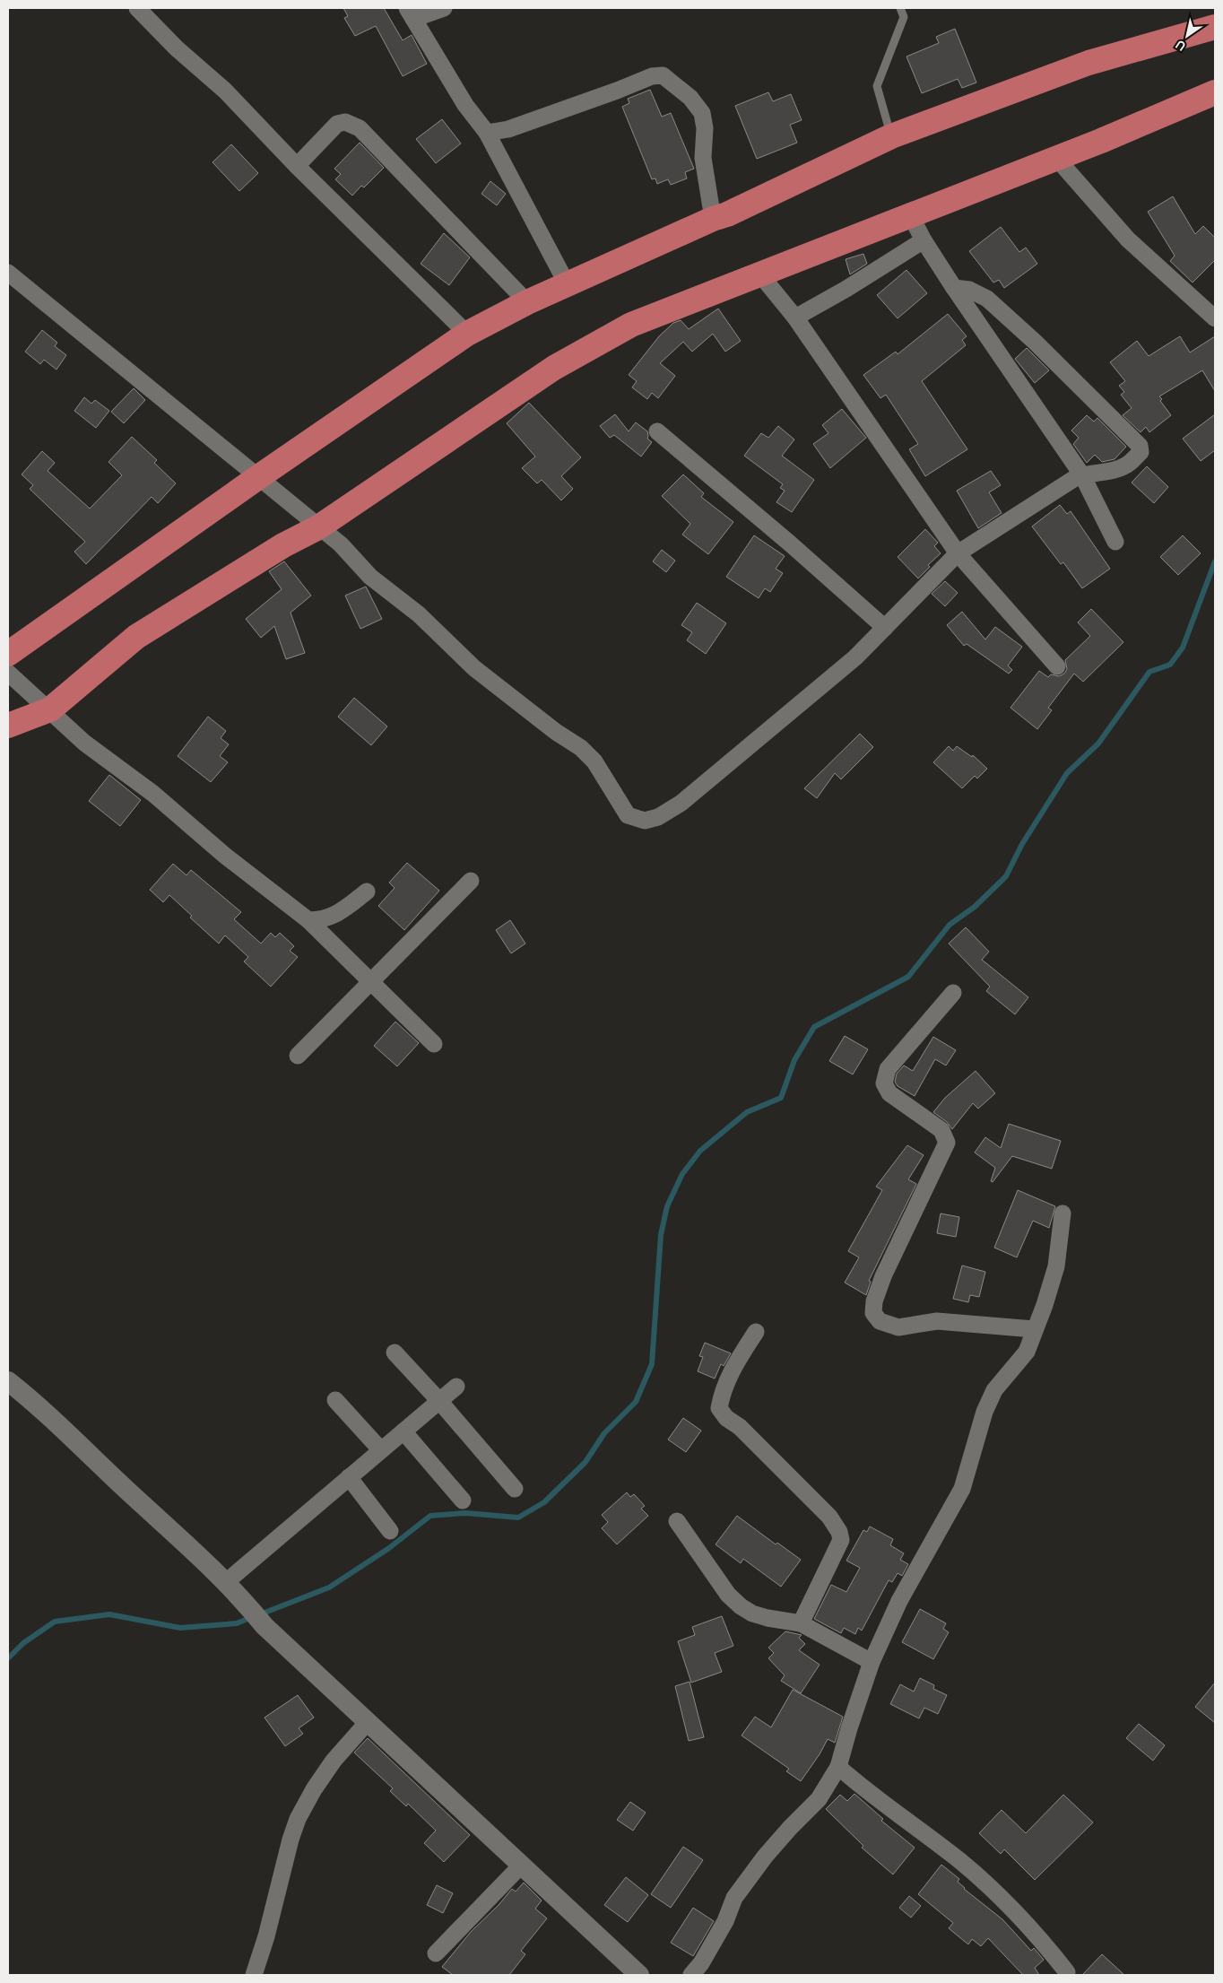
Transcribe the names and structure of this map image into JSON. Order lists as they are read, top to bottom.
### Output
{
  "north": "bottom left"
}
